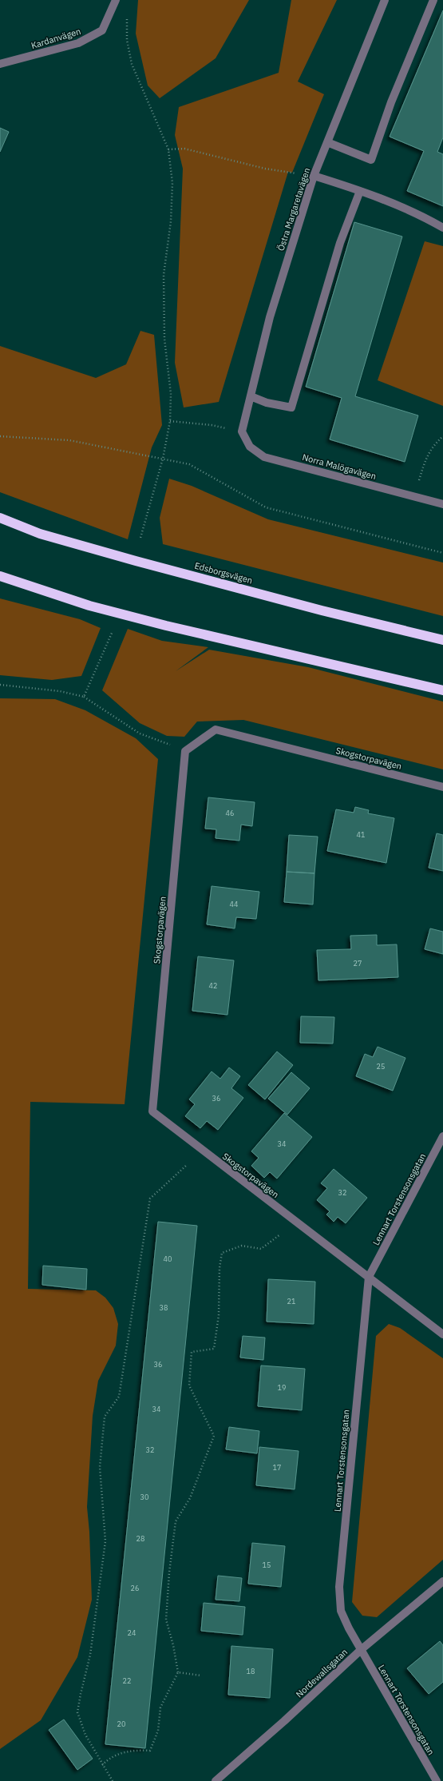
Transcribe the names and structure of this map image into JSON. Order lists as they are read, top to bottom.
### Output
{
  "streets": {
    "highway": ["Edsborgsvägen"],
    "street": [
      "Kardanvägen",
      "Östra Margaretavägen",
      "Norra Malögavägen",
      "Skogstorpavägen",
      "Lennart Torstensonsgatan",
      "Nordewallsgatan"
    ]
  },
  "crossings": [
    ["Östra Margaretavägen", "Norra Malögavägen"],
    ["Skogstorpavägen", "Lennart Torstensonsgatan"],
    ["Lennart Torstensonsgatan", "Nordewallsgatan"]
  ],
  "house_numbers": [
    "46",
    "41",
    "44",
    "27",
    "42",
    "25",
    "36",
    "34",
    "32",
    "40",
    "21",
    "38",
    "36",
    "19",
    "34",
    "32",
    "17",
    "30",
    "28",
    "15",
    "26",
    "24",
    "18",
    "22",
    "20"
  ]
}
